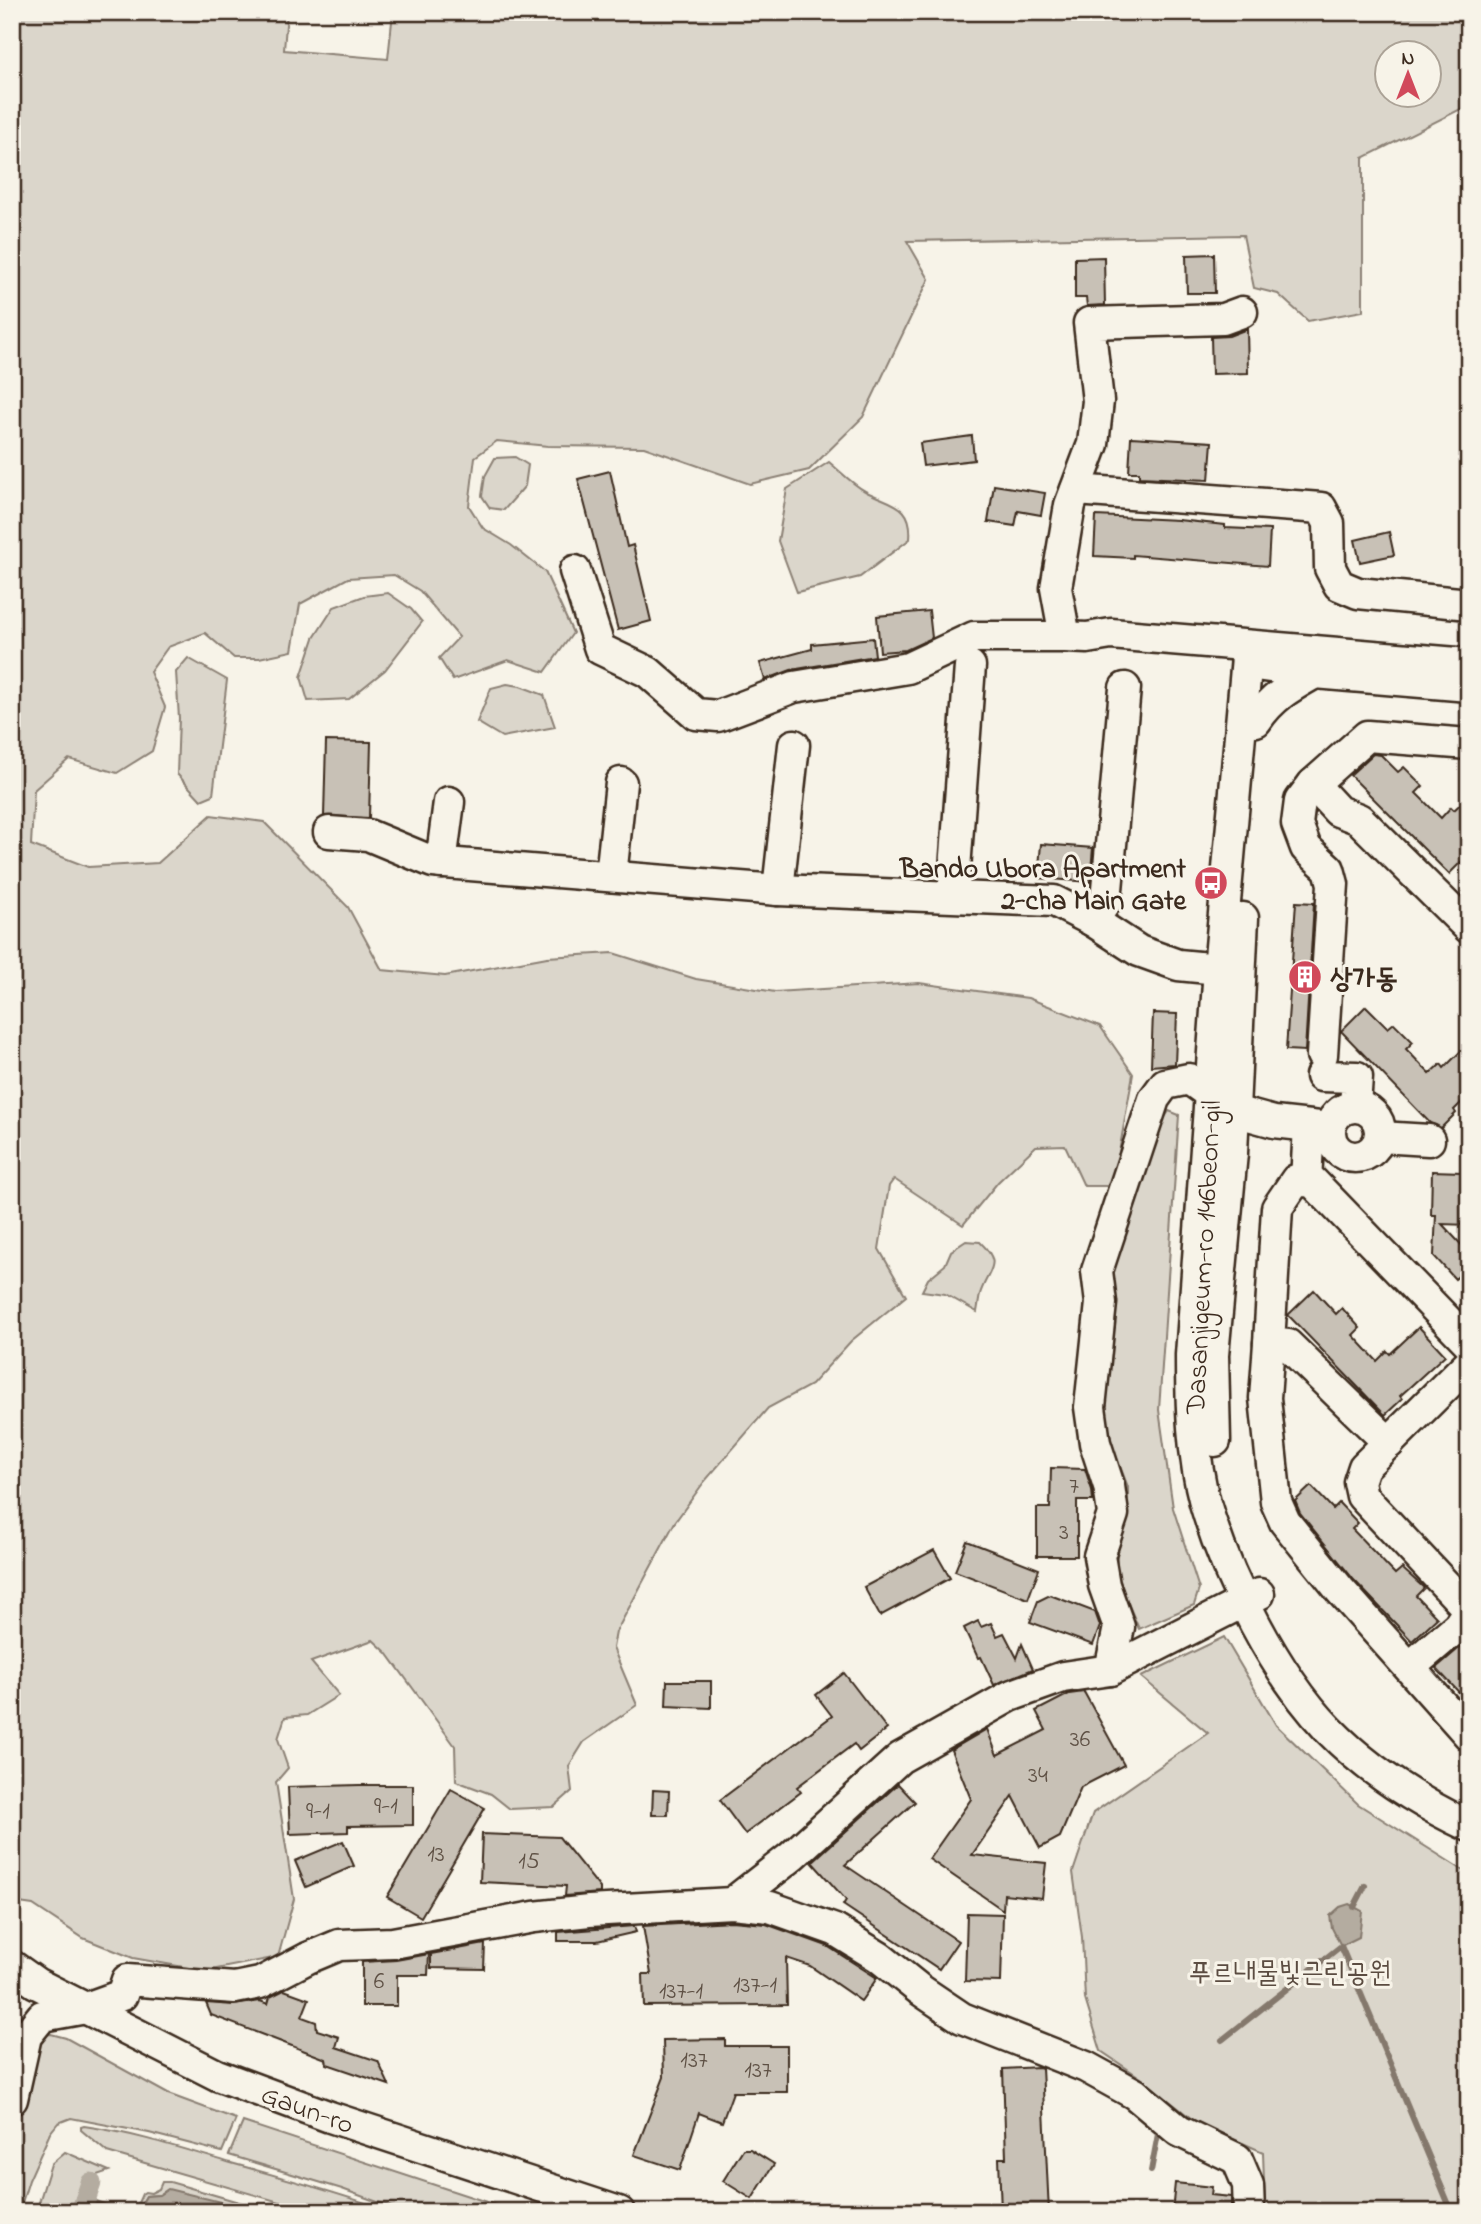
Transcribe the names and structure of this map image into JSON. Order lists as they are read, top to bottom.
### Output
{
  "streets": {
    "street": ["Dasanjigeum-ro 146beon-gil", "Gaun-ro"]
  },
  "parks": ["푸르내물빛근린공원"],
  "places": {
    "bus stop": ["Bando Ubora Apartment 2-cha Main Gate"],
    "building": ["상가동"]
  },
  "house_numbers": [
    "7",
    "3",
    "36",
    "34",
    "9-1",
    "9-1",
    "13",
    "15",
    "6",
    "137-1",
    "137-1",
    "137",
    "137"
  ],
  "north": "top"
}
